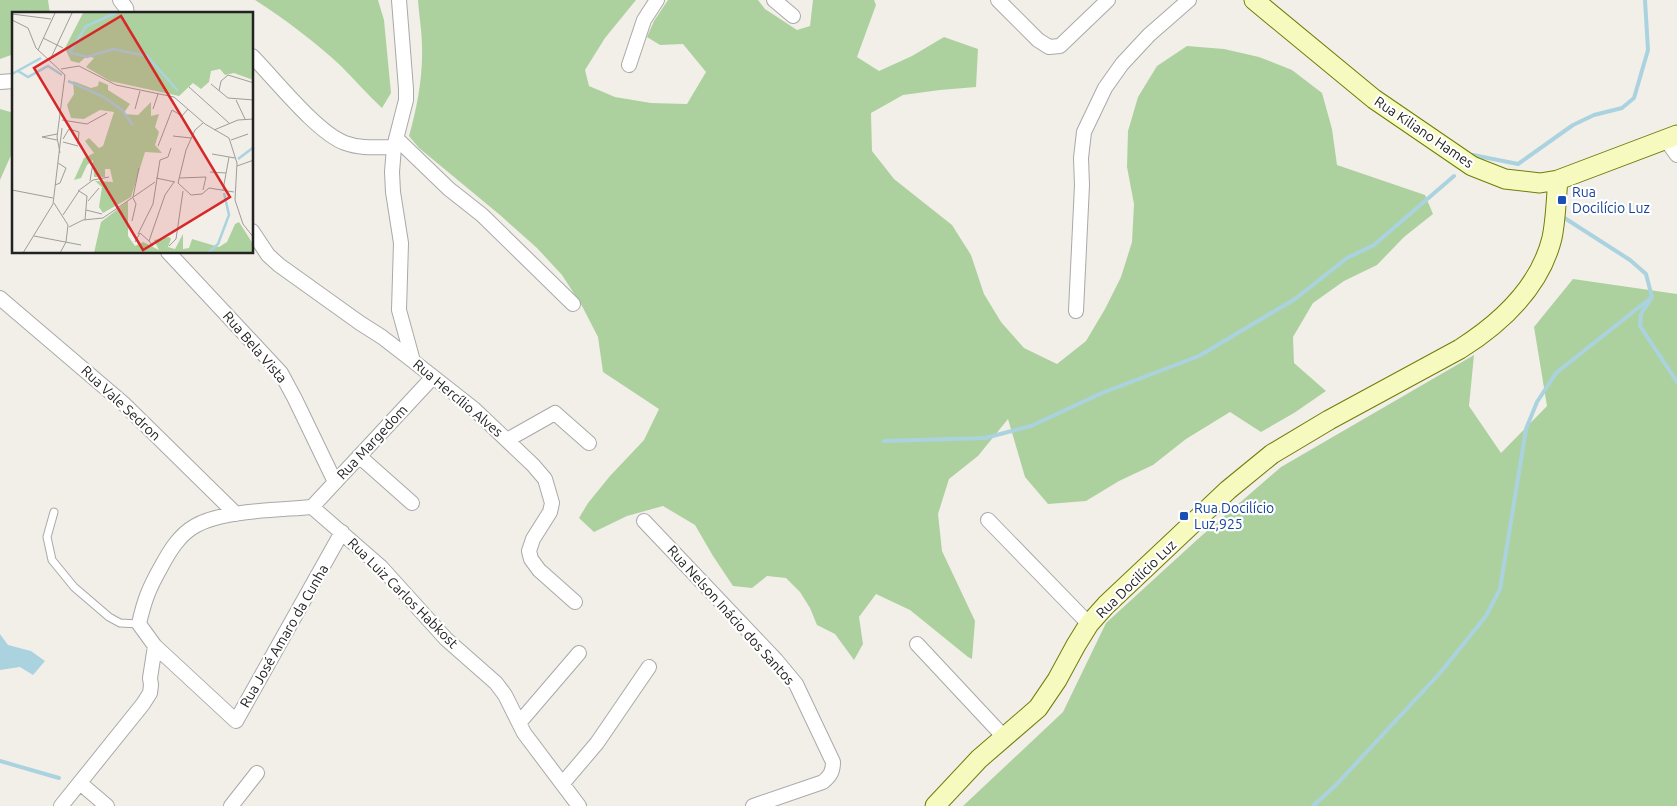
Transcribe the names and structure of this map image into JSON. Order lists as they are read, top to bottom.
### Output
{
  "streets": {
    "main road": ["Rua Kiliano Hames", "Rua Docilício Luz"],
    "street": [
      "Rua Bela Vista",
      "Rua Hercílio Alves",
      "Rua Vale Sedron",
      "Rua Margedom",
      "Rua Luiz Carlos Habkost",
      "Rua Nelson Inácio dos Santos",
      "Rua José Amaro da Cunha"
    ]
  },
  "crossings": [
    ["Rua Kiliano Hames", "Rua Docilício Luz"],
    ["Rua Bela Vista", "Rua Margedom"],
    ["Rua Hercílio Alves", "Rua Margedom"],
    ["Rua Margedom", "Rua Luiz Carlos Habkost"],
    ["Rua Luiz Carlos Habkost", "Rua José Amaro da Cunha"]
  ],
  "places": {
    "transit": ["Rua Docilício Luz", "Rua Docilício Luz,925"]
  }
}
